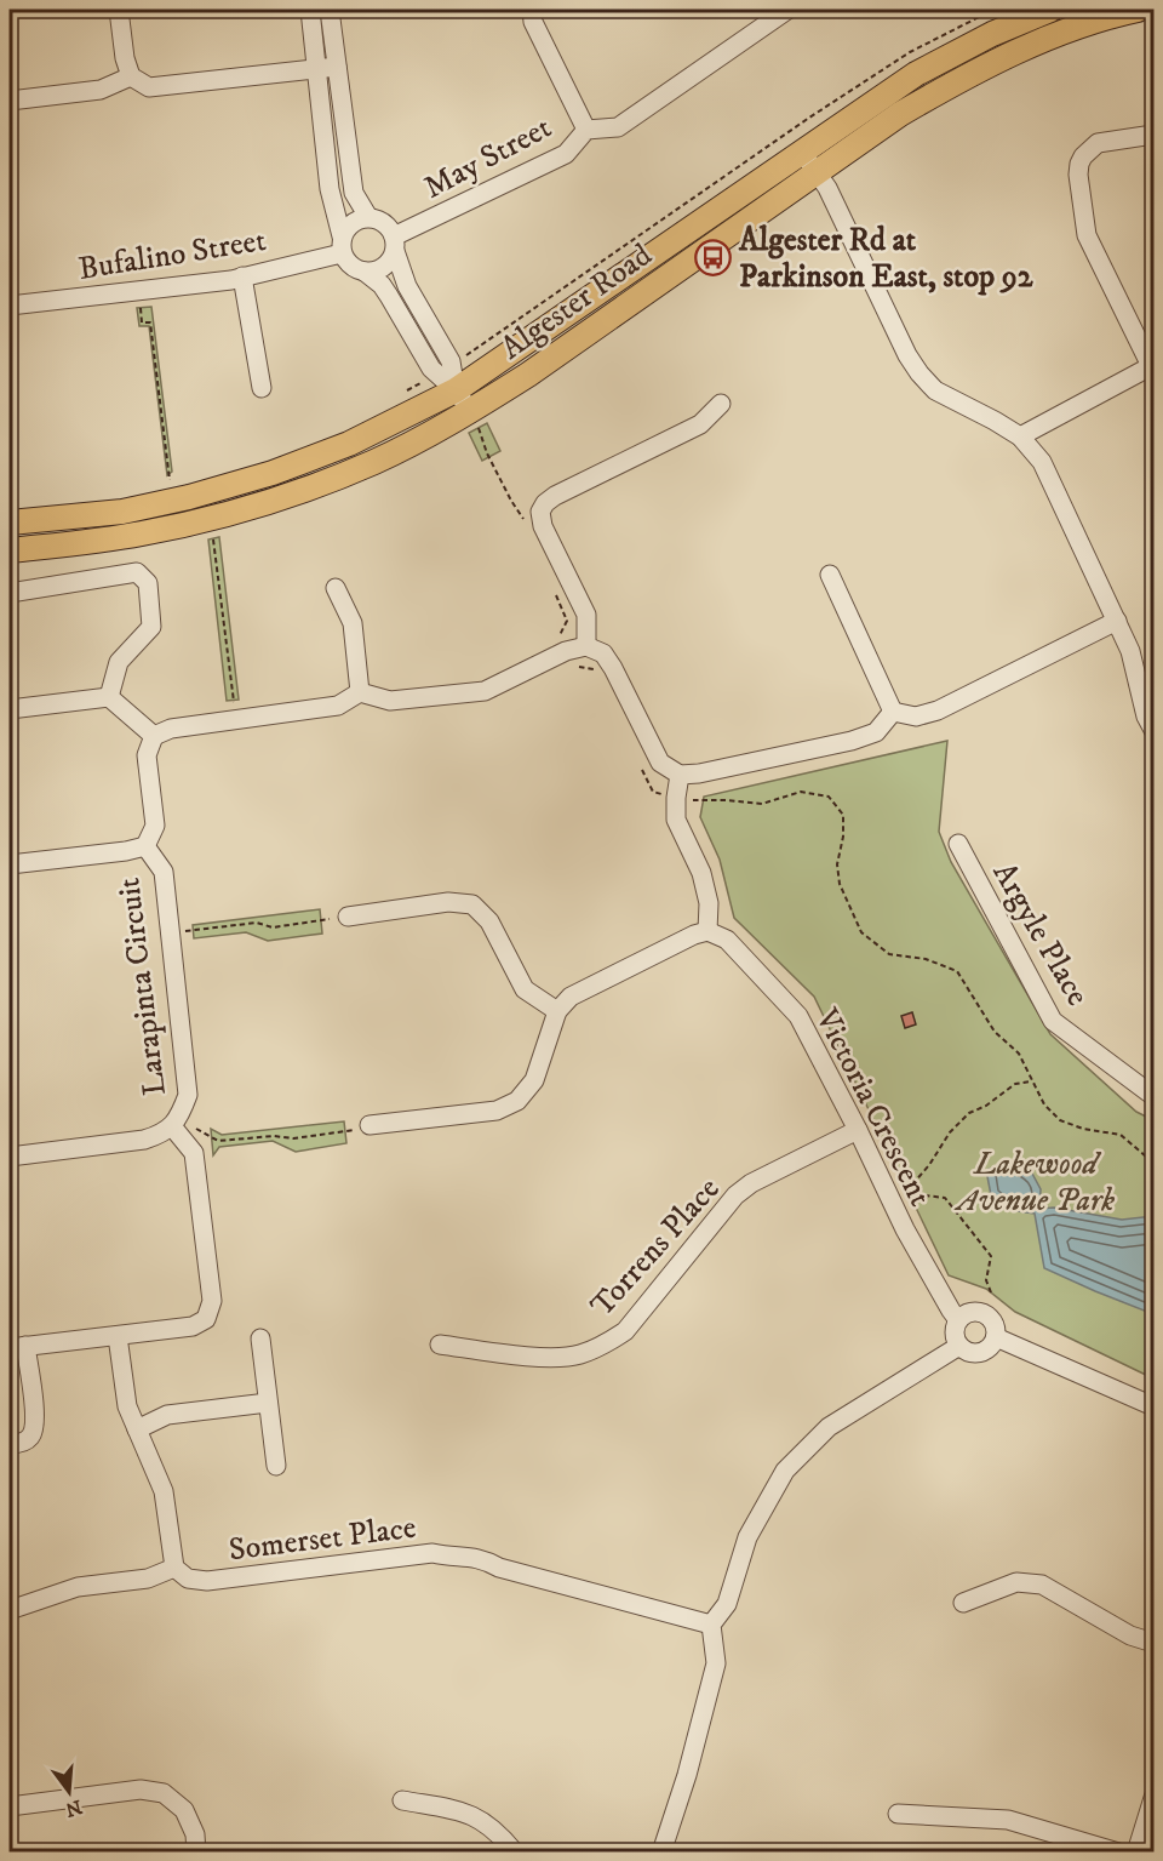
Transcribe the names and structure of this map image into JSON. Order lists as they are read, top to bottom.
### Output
{
  "streets": {
    "main road": ["Algester Road"],
    "street": [
      "May Street",
      "Bufalino Street",
      "Argyle Place",
      "Larapinta Circuit",
      "Victoria Crescent",
      "Torrens Place",
      "Somerset Place"
    ]
  },
  "crossings": [
    ["May Street", "Bufalino Street"],
    ["Victoria Crescent", "Torrens Place"]
  ],
  "parks": ["Lakewood Avenue Park"],
  "places": {
    "bus stop": ["Algester Rd at Parkinson East, stop 92"]
  },
  "north": "bottom"
}
